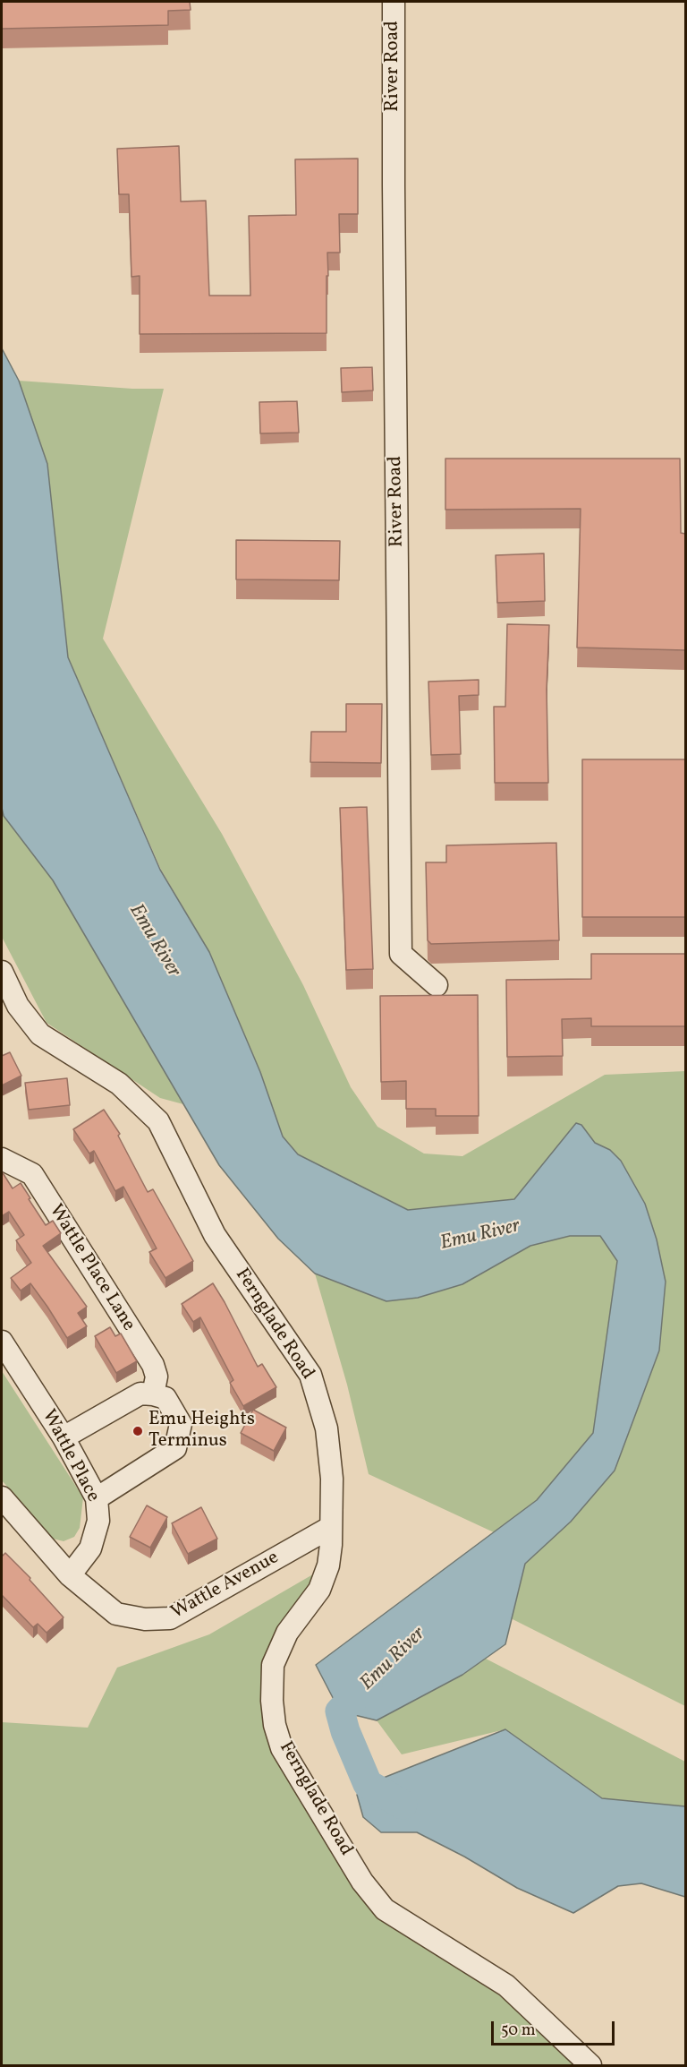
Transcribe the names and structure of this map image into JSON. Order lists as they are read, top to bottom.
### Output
{
  "streets": {
    "street": [
      "River Road",
      "Wattle Place Lane",
      "Fernglade Road",
      "Wattle Place",
      "Wattle Avenue"
    ]
  },
  "crossings": [
    ["Fernglade Road", "Wattle Avenue"],
    ["Wattle Place", "Wattle Avenue"]
  ],
  "water": ["Emu River"],
  "places": ["Emu Heights Terminus"],
  "scale_bar": "50 m"
}
